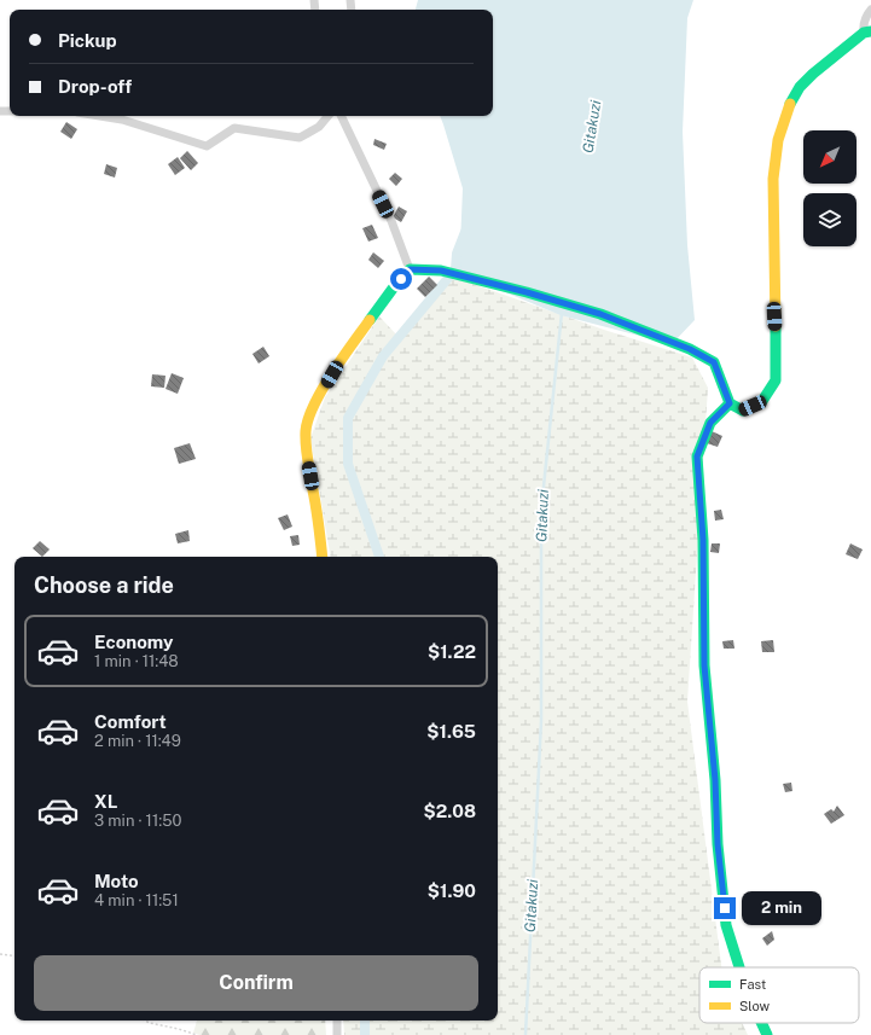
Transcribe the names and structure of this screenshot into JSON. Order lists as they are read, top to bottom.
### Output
{
  "water": ["Gitakuzi"],
  "legend": ["Fast", "Slow"],
  "north": "bottom left",
  "page": {
    "banner": ["Pickup", "Drop-off"],
    "heading": "Choose a ride",
    "list": [
      {
        "name": "Economy",
        "note": "1 min · 11:48",
        "value": "$1.22"
      },
      {
        "name": "Comfort",
        "note": "2 min · 11:49",
        "value": "$1.65"
      },
      {
        "name": "XL",
        "note": "3 min · 11:50",
        "value": "$2.08"
      },
      {
        "name": "Moto",
        "note": "4 min · 11:51",
        "value": "$1.90"
      }
    ],
    "bubble": "2 min",
    "buttons": "Confirm"
  }
}
